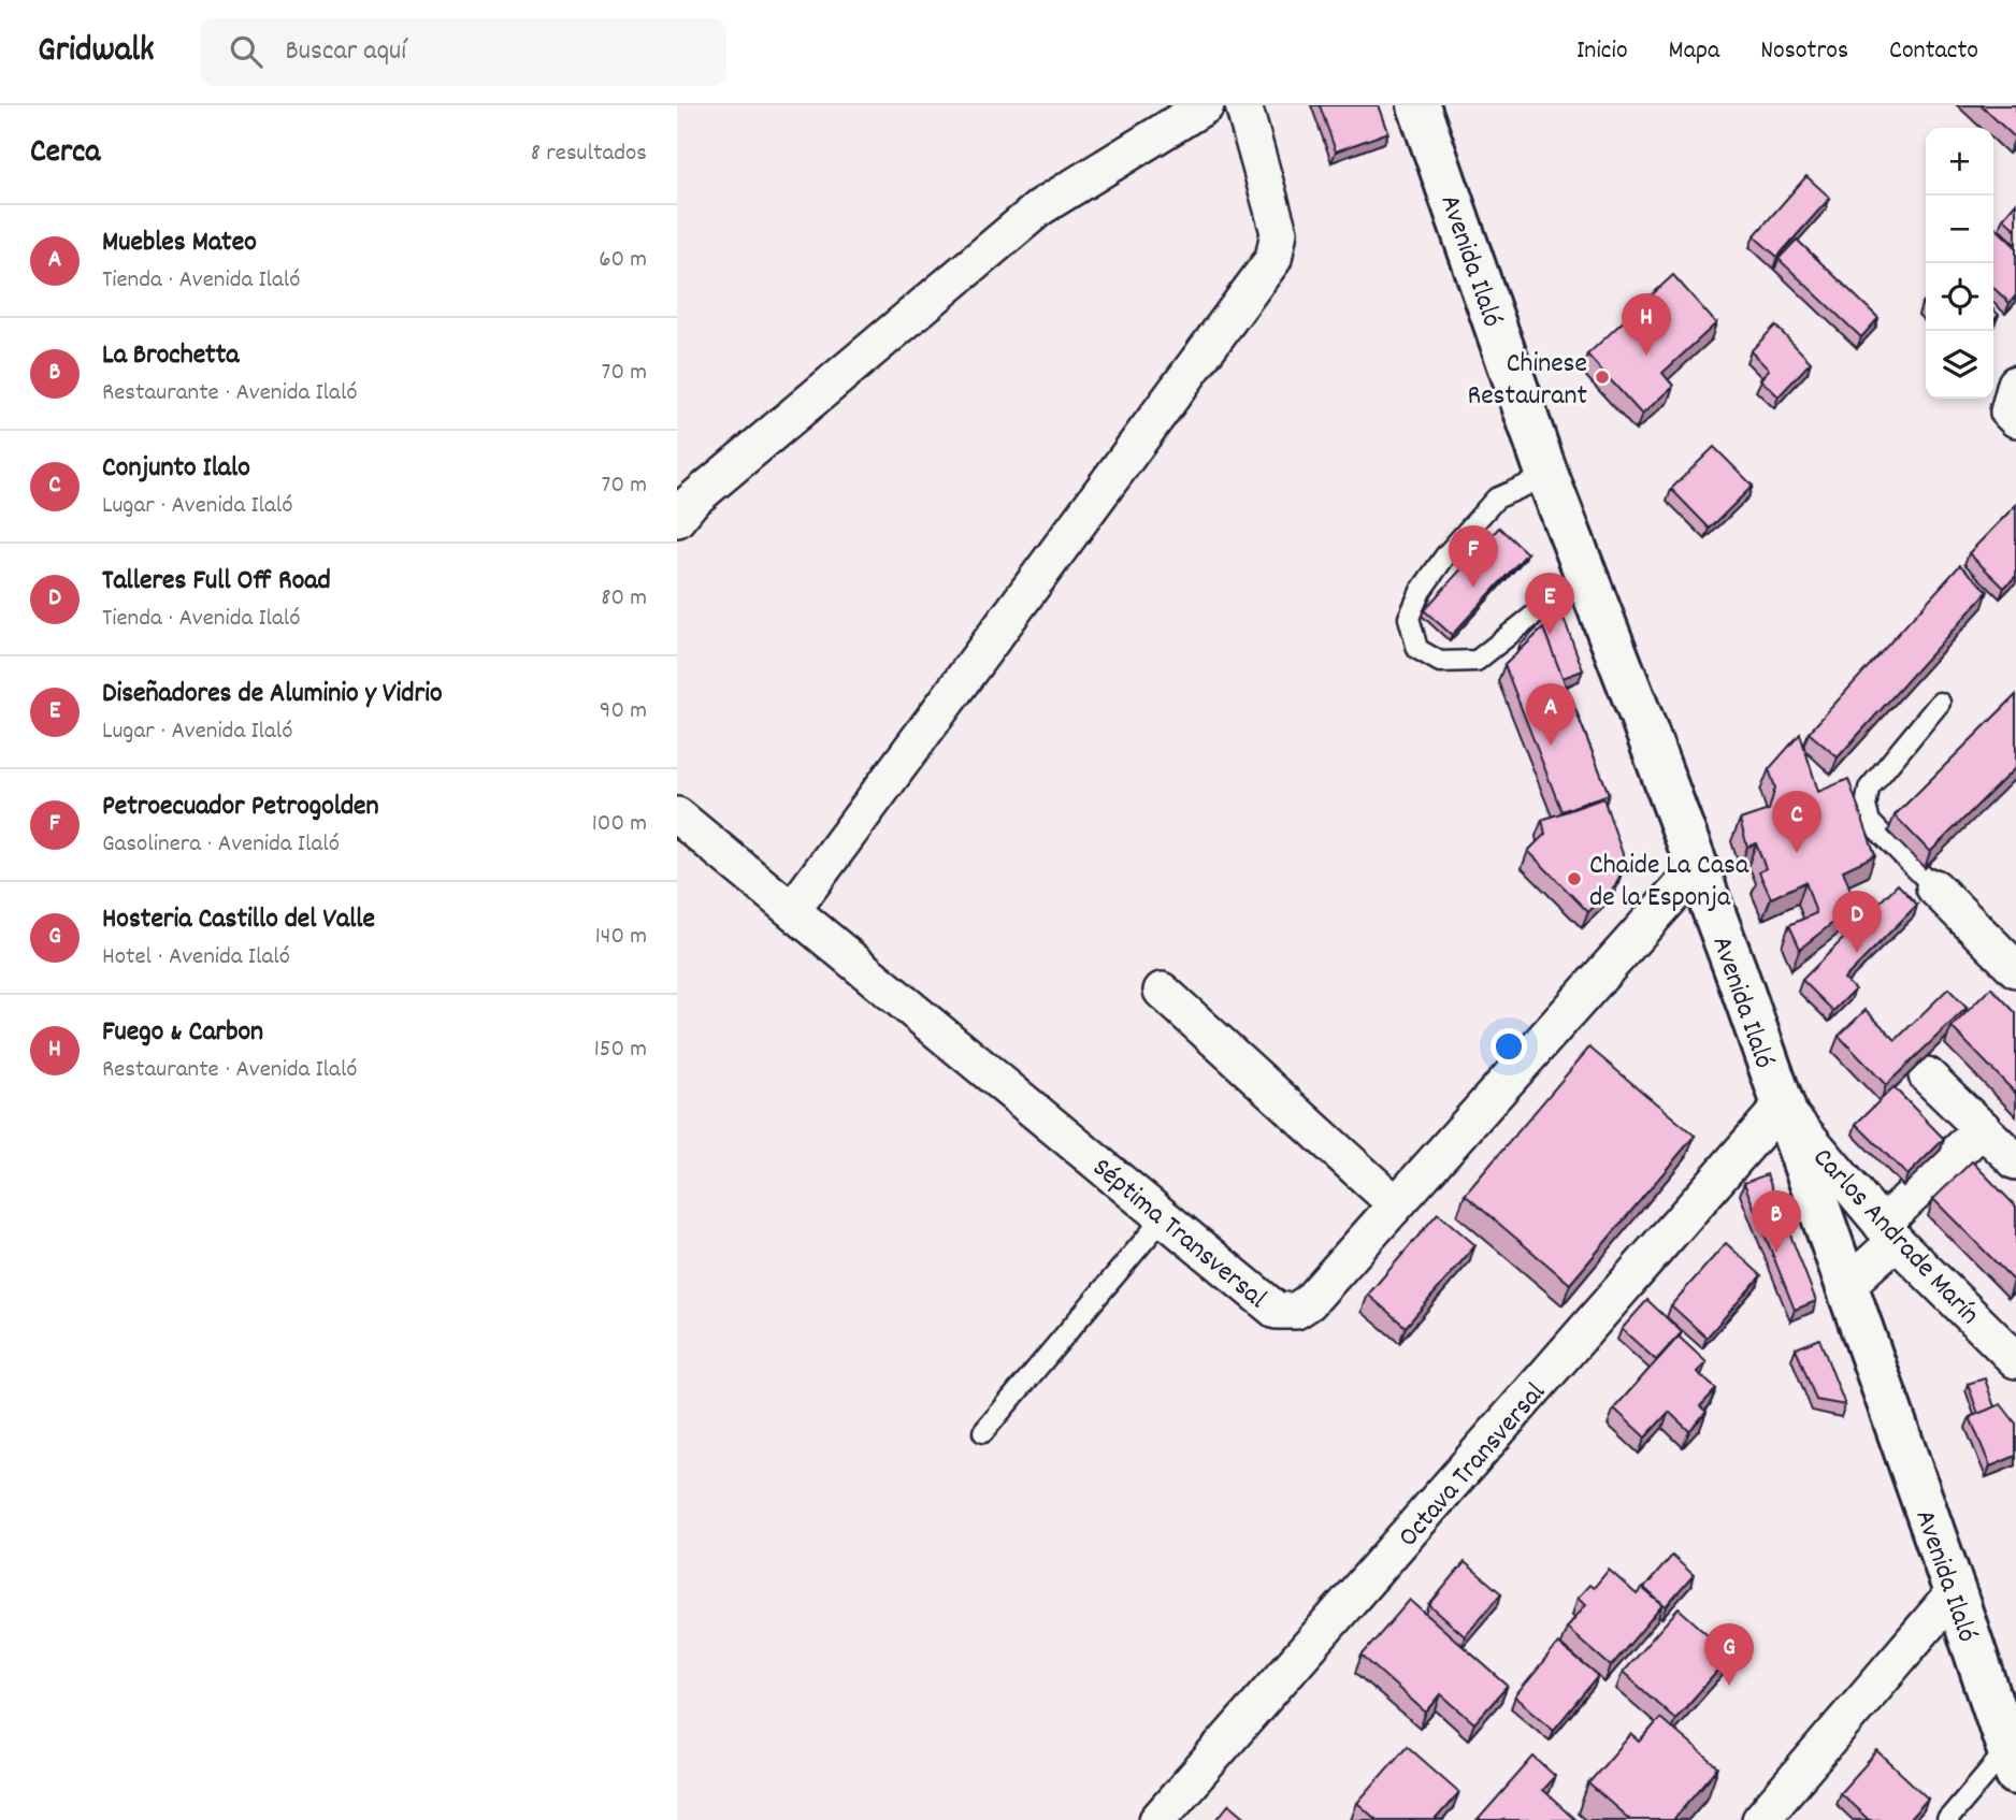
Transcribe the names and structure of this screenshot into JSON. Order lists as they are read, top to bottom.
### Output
{
  "streets": {
    "main road": ["Avenida Ilaló"],
    "street": ["Séptima Transversal", "Carlos Andrade Marín", "Octava Transversal"]
  },
  "crossings": [
    ["Avenida Ilaló", "Séptima Transversal"],
    ["Avenida Ilaló", "Carlos Andrade Marín"],
    ["Avenida Ilaló", "Octava Transversal"],
    ["Carlos Andrade Marín", "Octava Transversal"]
  ],
  "places": ["Chinese Restaurant", "Chaide La Casa de la Esponja"],
  "page": {
    "header": "Gridwalk",
    "search": "Buscar aquí",
    "nav": [
      "Inicio",
      "Mapa",
      "Nosotros",
      "Contacto"
    ],
    "heading": ["Cerca", "8 resultados"],
    "map_buttons": ["+", "−"],
    "list": [
      {
        "mark": "A",
        "name": "Muebles Mateo",
        "note": "Tienda · Avenida Ilaló",
        "value": "60 m"
      },
      {
        "mark": "B",
        "name": "La Brochetta",
        "note": "Restaurante · Avenida Ilaló",
        "value": "70 m"
      },
      {
        "mark": "C",
        "name": "Conjunto Ilalo",
        "note": "Lugar · Avenida Ilaló",
        "value": "70 m"
      },
      {
        "mark": "D",
        "name": "Talleres Full Off Road",
        "note": "Tienda · Avenida Ilaló",
        "value": "80 m"
      },
      {
        "mark": "E",
        "name": "Diseñadores de Aluminio y Vidrio",
        "note": "Lugar · Avenida Ilaló",
        "value": "90 m"
      },
      {
        "mark": "F",
        "name": "Petroecuador Petrogolden",
        "note": "Gasolinera · Avenida Ilaló",
        "value": "100 m"
      },
      {
        "mark": "G",
        "name": "Hosteria Castillo del Valle",
        "note": "Hotel · Avenida Ilaló",
        "value": "140 m"
      },
      {
        "mark": "H",
        "name": "Fuego & Carbon",
        "note": "Restaurante · Avenida Ilaló",
        "value": "150 m"
      }
    ],
    "pins": [
      "H",
      "F",
      "E",
      "A",
      "C",
      "D",
      "B",
      "G"
    ]
  }
}
